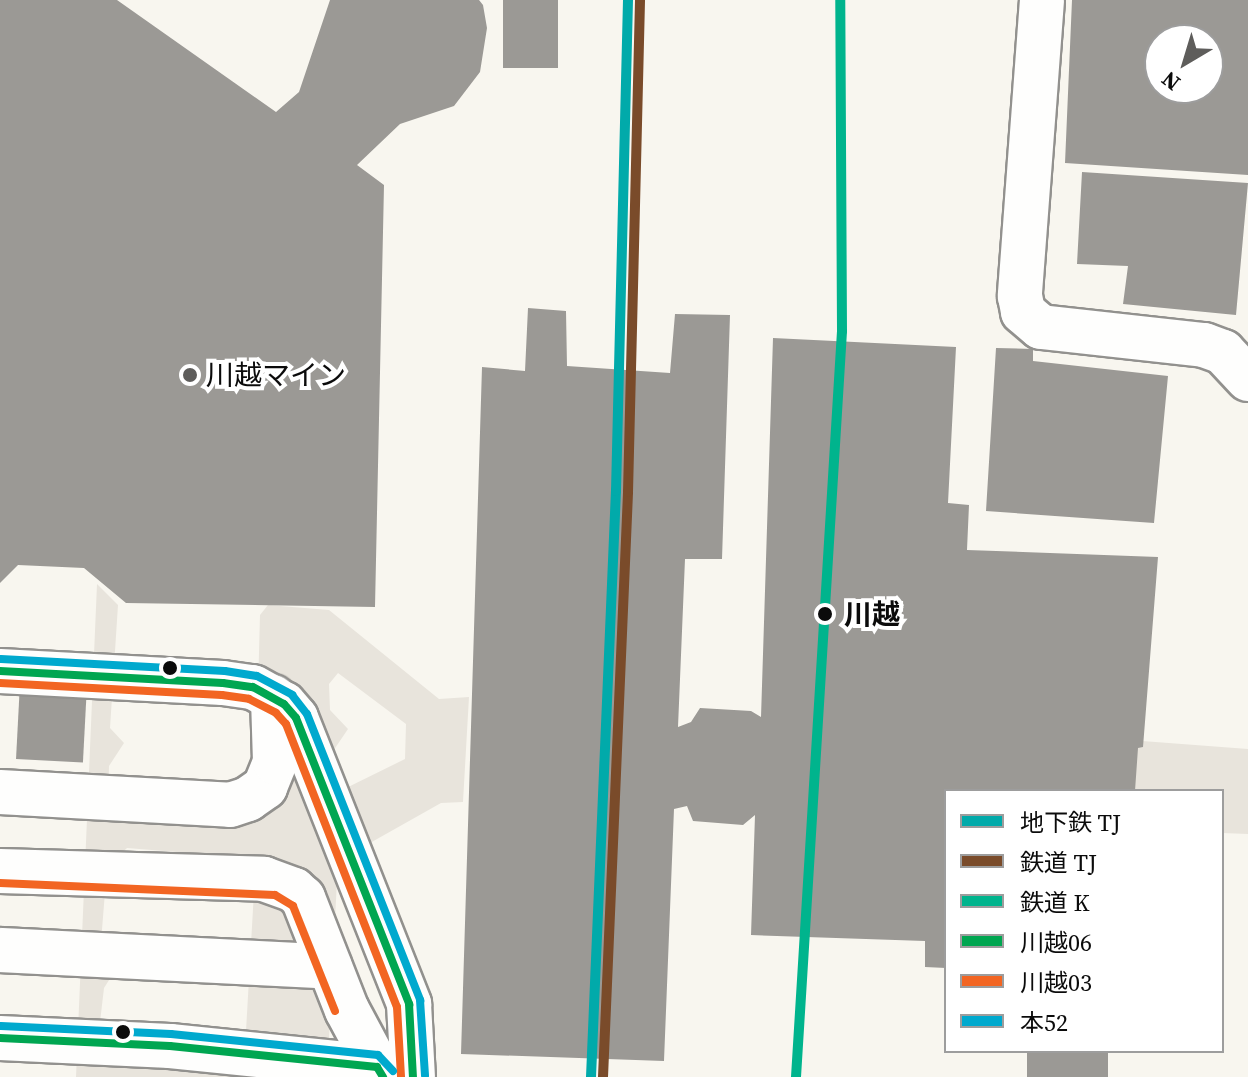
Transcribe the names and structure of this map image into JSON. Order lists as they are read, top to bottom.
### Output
{
  "places": ["川越マイン", "川越"],
  "lines": [
    "metro line TJ",
    "rail line TJ",
    "rail line K",
    "transit line 本52",
    "transit line 川越06",
    "transit line 川越03"
  ],
  "legend": [
    "地下鉄 TJ",
    "鉄道 TJ",
    "鉄道 K",
    "川越06",
    "川越03",
    "本52"
  ],
  "north": "bottom left"
}
